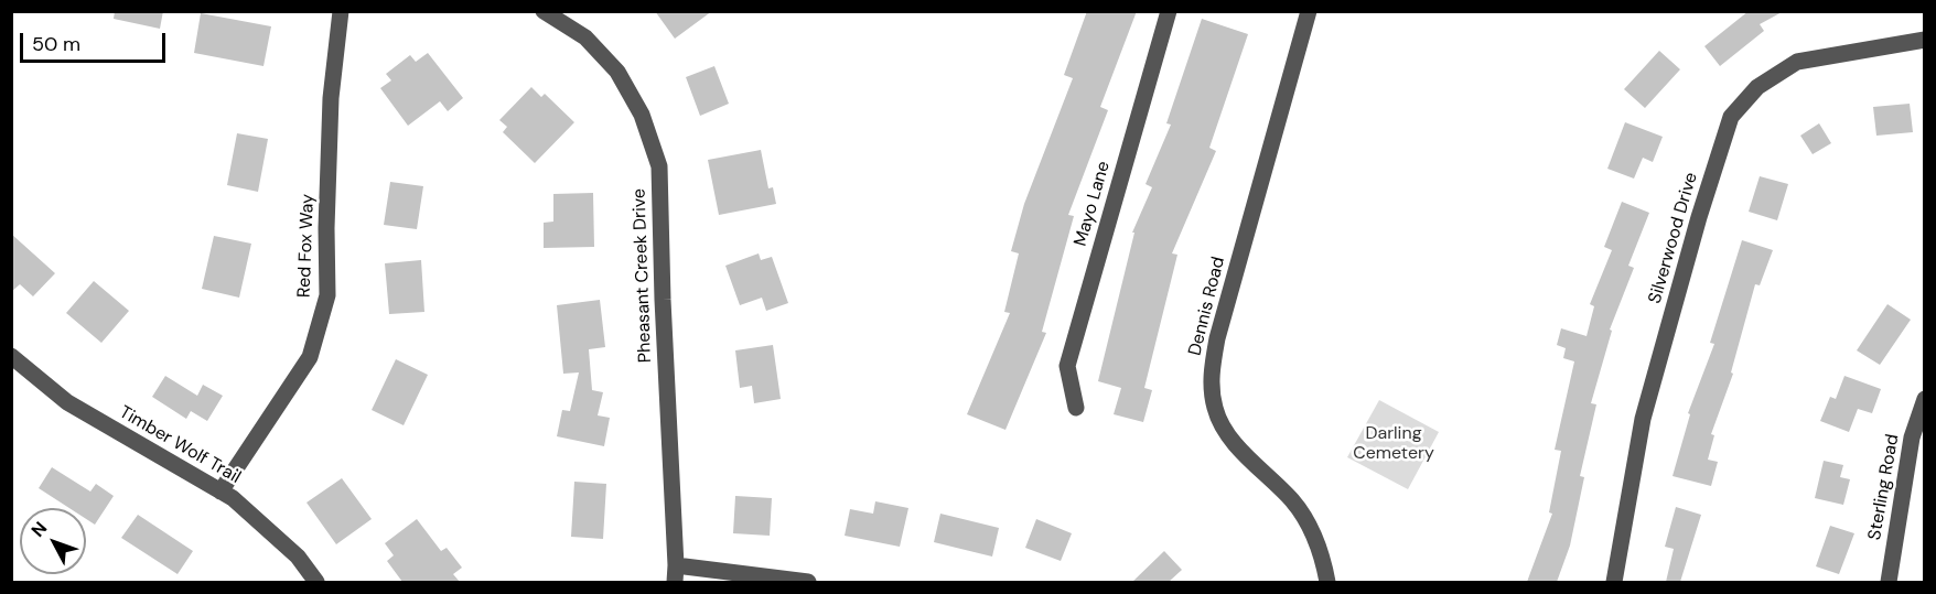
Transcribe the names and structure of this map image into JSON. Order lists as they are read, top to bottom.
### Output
{
  "streets": {
    "street": [
      "Mayo Lane",
      "Silverwood Drive",
      "Red Fox Way",
      "Pheasant Creek Drive",
      "Dennis Road",
      "Timber Wolf Trail",
      "Sterling Road"
    ]
  },
  "crossings": [
    ["Red Fox Way", "Timber Wolf Trail"]
  ],
  "parks": ["Darling Cemetery"],
  "scale_bar": "50 m",
  "north": "top left"
}
